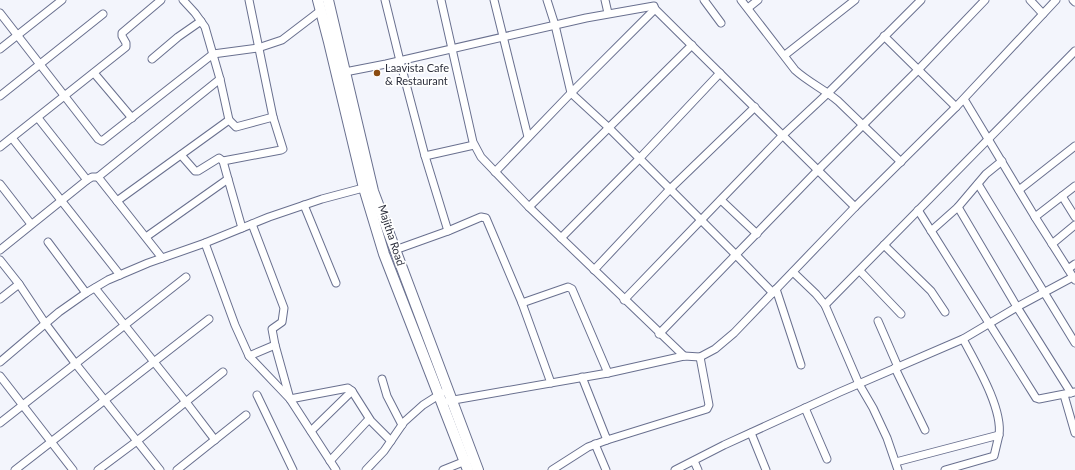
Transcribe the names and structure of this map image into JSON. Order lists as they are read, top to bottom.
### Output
{
  "streets": {
    "main road": ["Majitha Road"]
  },
  "places": ["Laavista Cafe & Restaurant"]
}
